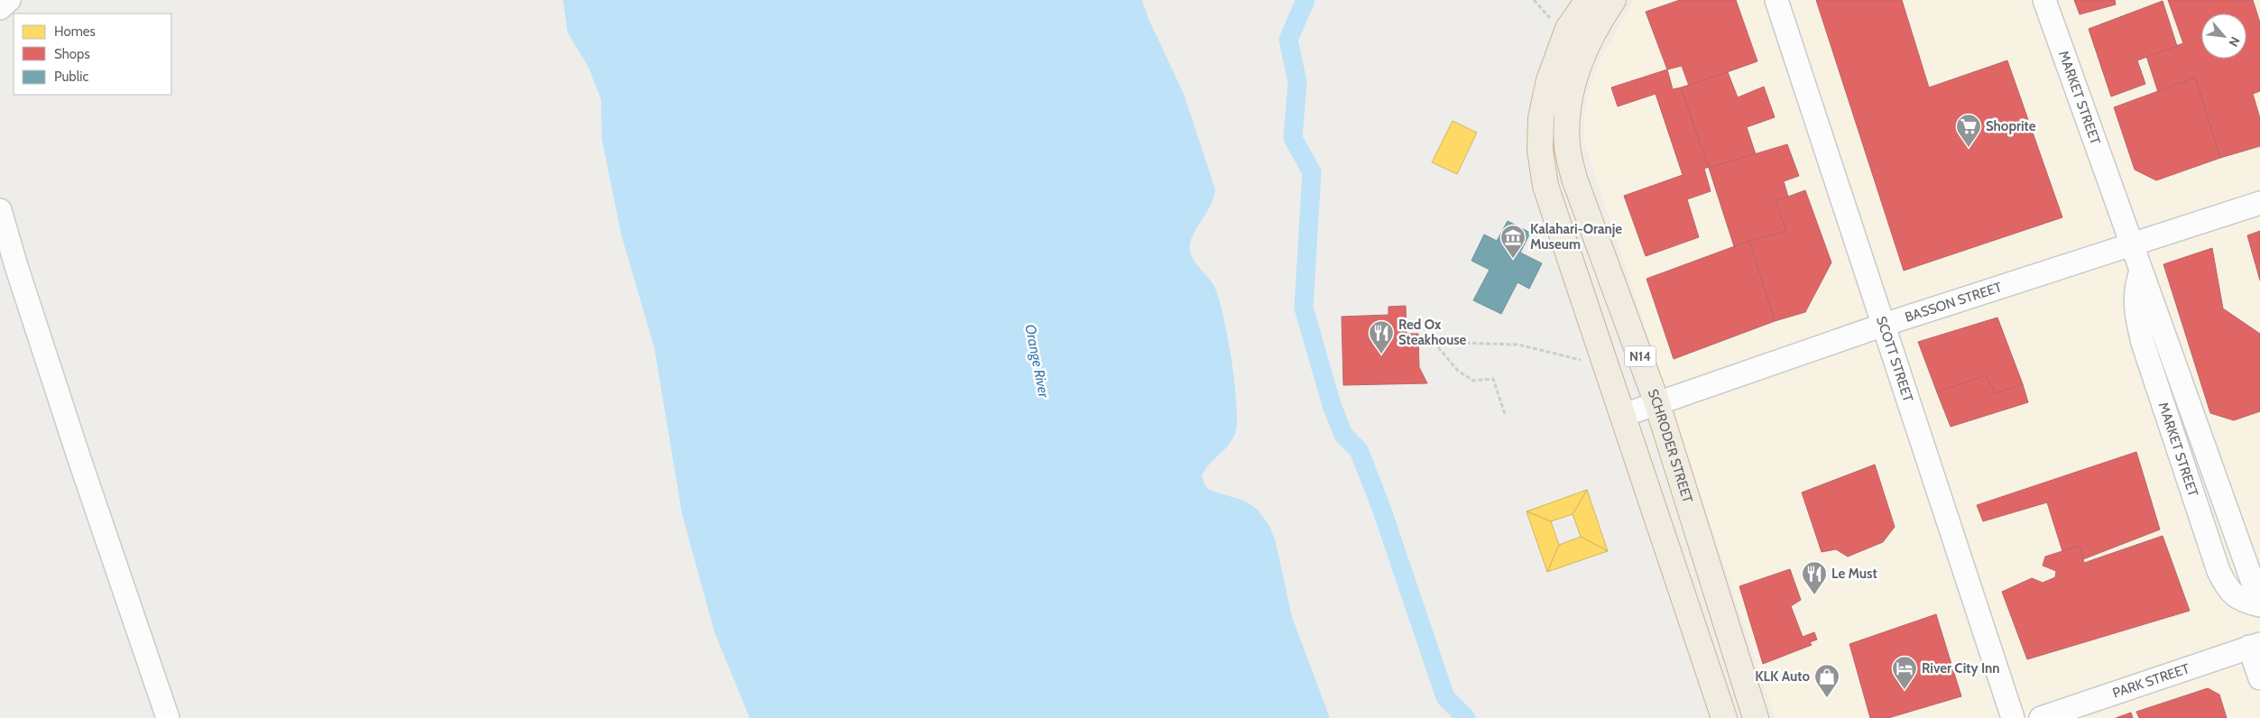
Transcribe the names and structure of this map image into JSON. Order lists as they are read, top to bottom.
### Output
{
  "streets": {
    "highway": ["N14", "SCHRODER STREET"],
    "street": [
      "MARKET STREET",
      "BASSON STREET",
      "SCOTT STREET",
      "PARK STREET"
    ]
  },
  "crossings": [
    ["MARKET STREET", "BASSON STREET"],
    ["BASSON STREET", "N14"],
    ["BASSON STREET", "SCOTT STREET"],
    ["BASSON STREET", "SCHRODER STREET"]
  ],
  "water": ["Orange River"],
  "places": {
    "supermarket": ["Shoprite"],
    "museum": ["Kalahari-Oranje Museum"],
    "restaurant": ["Red Ox Steakhouse", "Le Must"],
    "hotel": ["River City Inn"],
    "shop": ["KLK Auto"]
  },
  "legend": ["Homes", "Shops", "Public"],
  "north": "bottom right"
}
